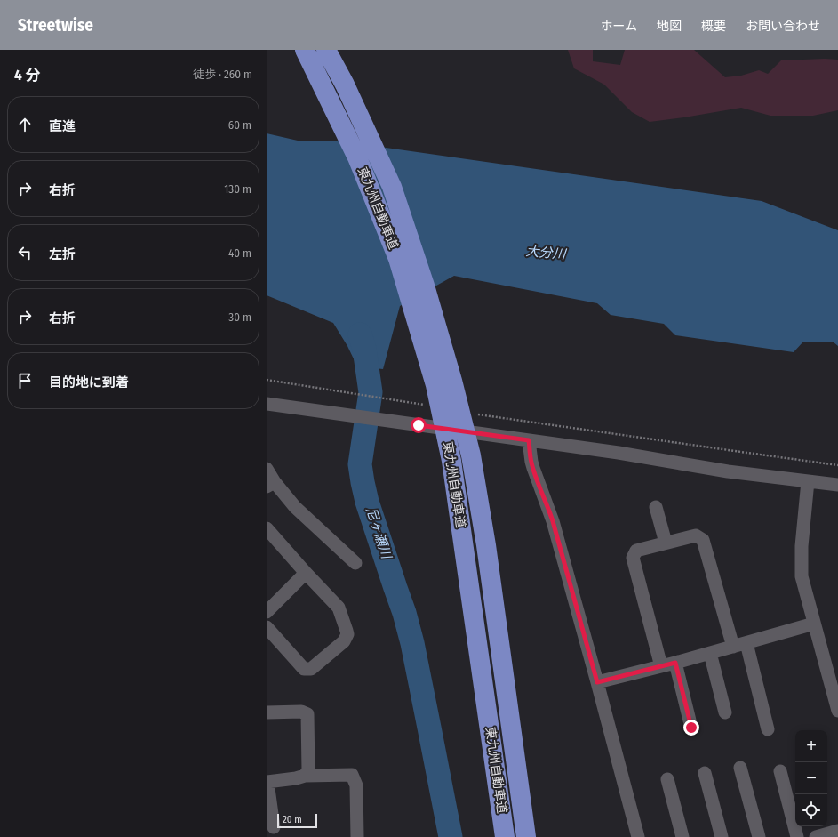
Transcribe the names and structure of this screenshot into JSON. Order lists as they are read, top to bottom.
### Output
{
  "streets": {
    "highway": ["東九州自動車道"]
  },
  "water": ["大分川", "尼ヶ瀬川"],
  "scale_bar": "20 m",
  "page": {
    "header": "Streetwise",
    "nav": [
      "ホーム",
      "地図",
      "概要",
      "お問い合わせ"
    ],
    "heading": ["4 分", "徒歩 · 260 m"],
    "list": [
      ["直進", "60 m"],
      ["右折", "130 m"],
      ["左折", "40 m"],
      ["右折", "30 m"],
      "目的地に到着"
    ],
    "map_buttons": ["+", "−"],
    "scale": "20 m"
  }
}
